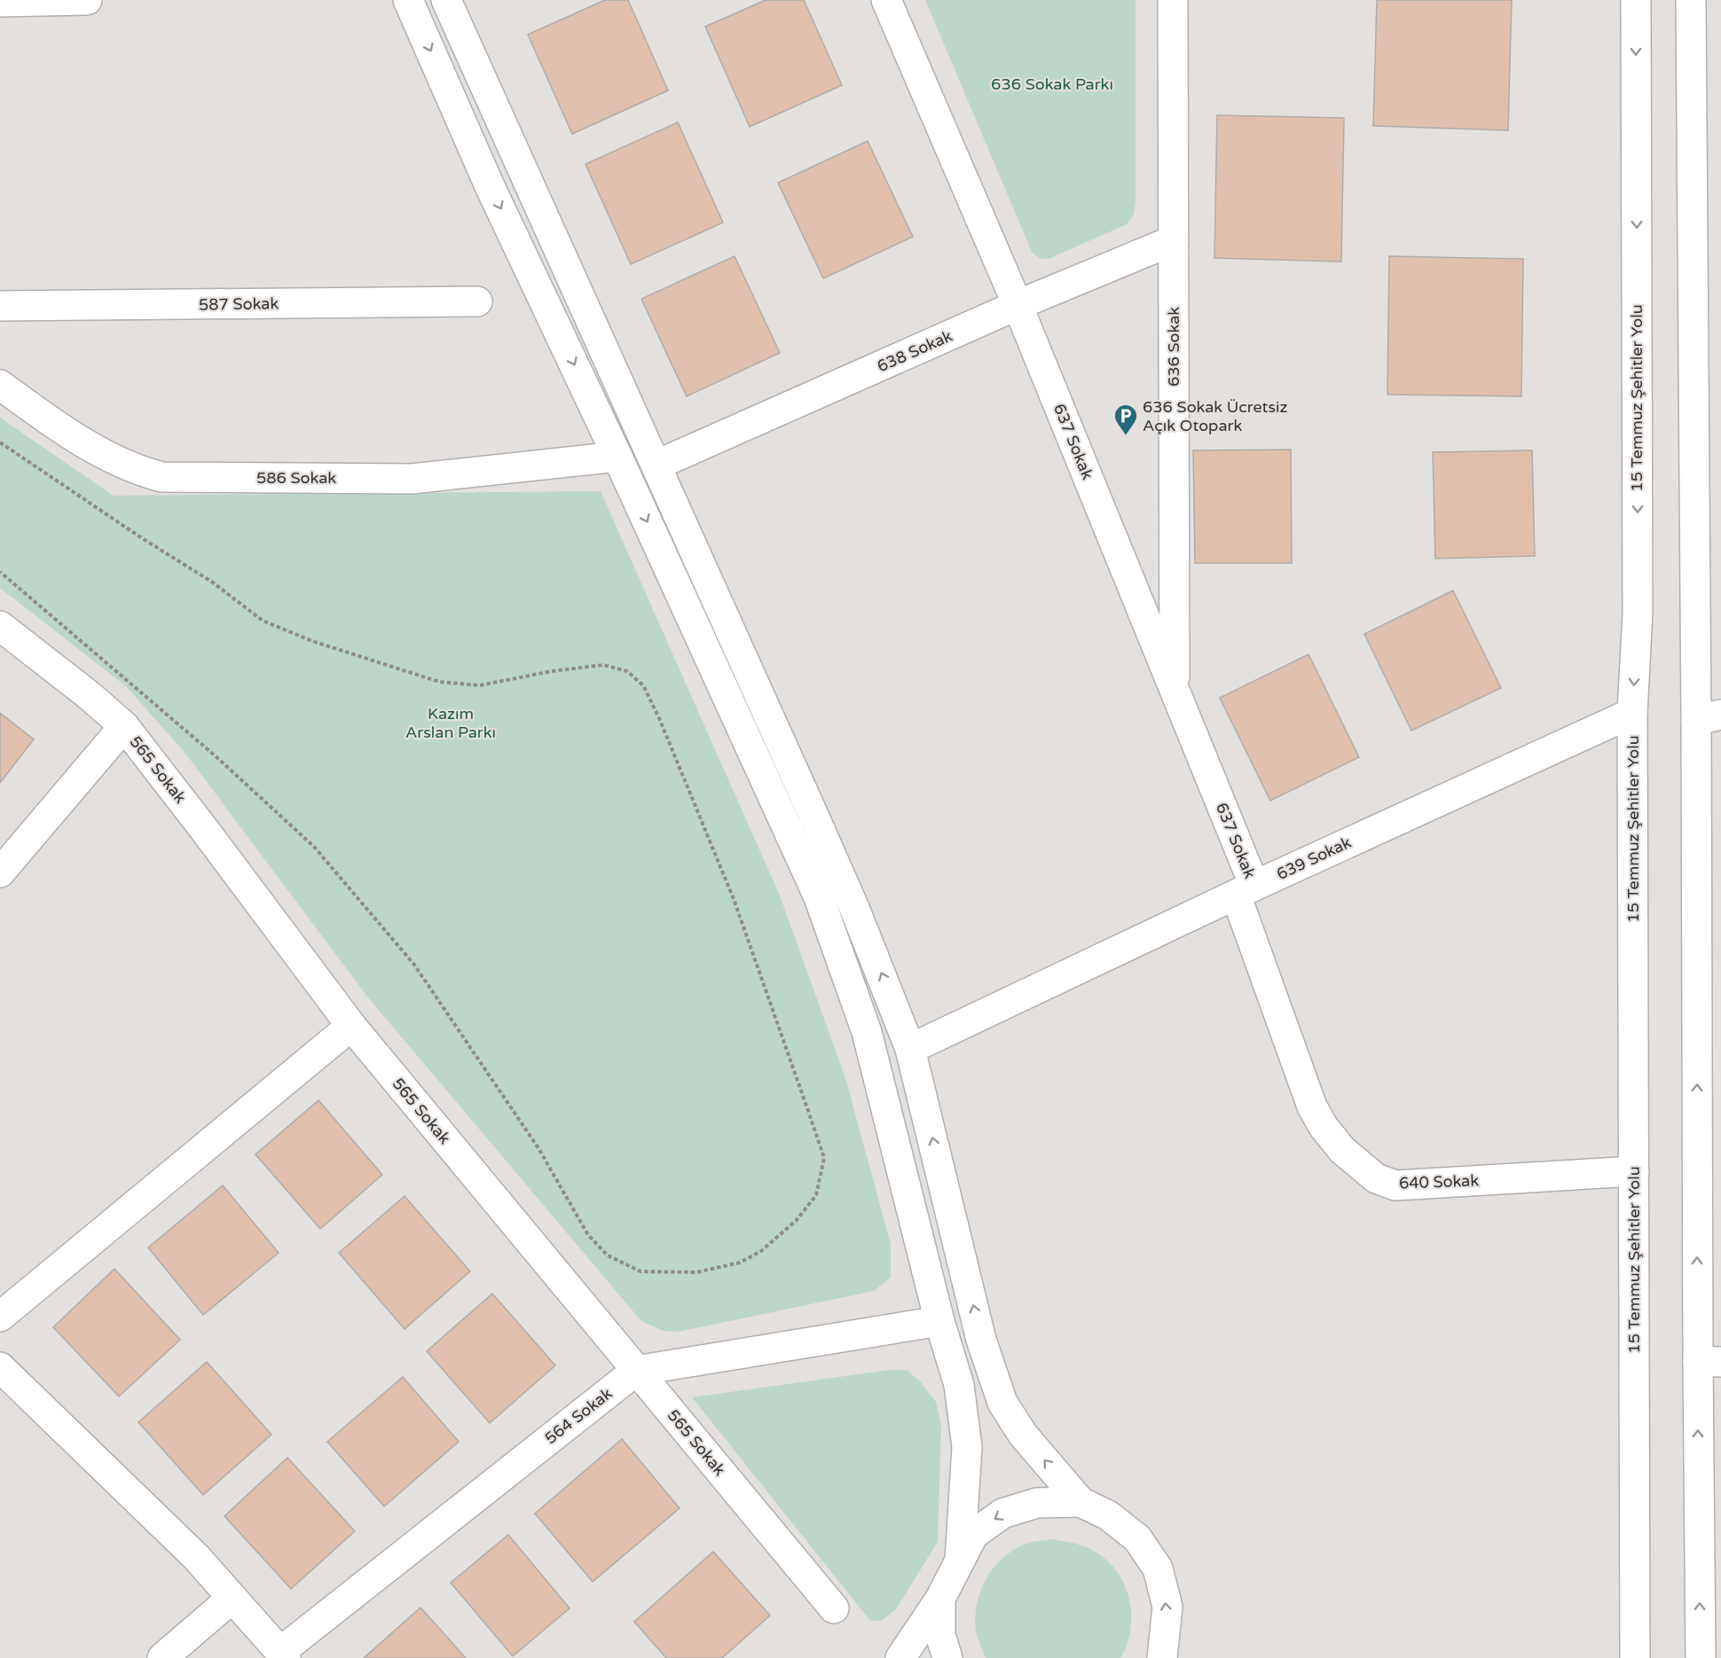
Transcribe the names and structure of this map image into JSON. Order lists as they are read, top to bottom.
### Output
{
  "streets": {
    "street": [
      "587 Sokak",
      "636 Sokak",
      "638 Sokak",
      "15 Temmuz Şehitler Yolu",
      "637 Sokak",
      "586 Sokak",
      "565 Sokak",
      "639 Sokak",
      "640 Sokak",
      "564 Sokak"
    ]
  },
  "crossings": [
    ["636 Sokak", "638 Sokak"],
    ["636 Sokak", "637 Sokak"],
    ["638 Sokak", "637 Sokak"],
    ["15 Temmuz Şehitler Yolu", "639 Sokak"],
    ["15 Temmuz Şehitler Yolu", "640 Sokak"],
    ["637 Sokak", "639 Sokak"],
    ["637 Sokak", "640 Sokak"],
    ["565 Sokak", "564 Sokak"],
    ["639 Sokak", "640 Sokak"]
  ],
  "parks": ["636 Sokak Parkı", "Kazım Arslan Parkı"],
  "places": {
    "parking": ["636 Sokak Ücretsiz Açık Otopark"]
  }
}
